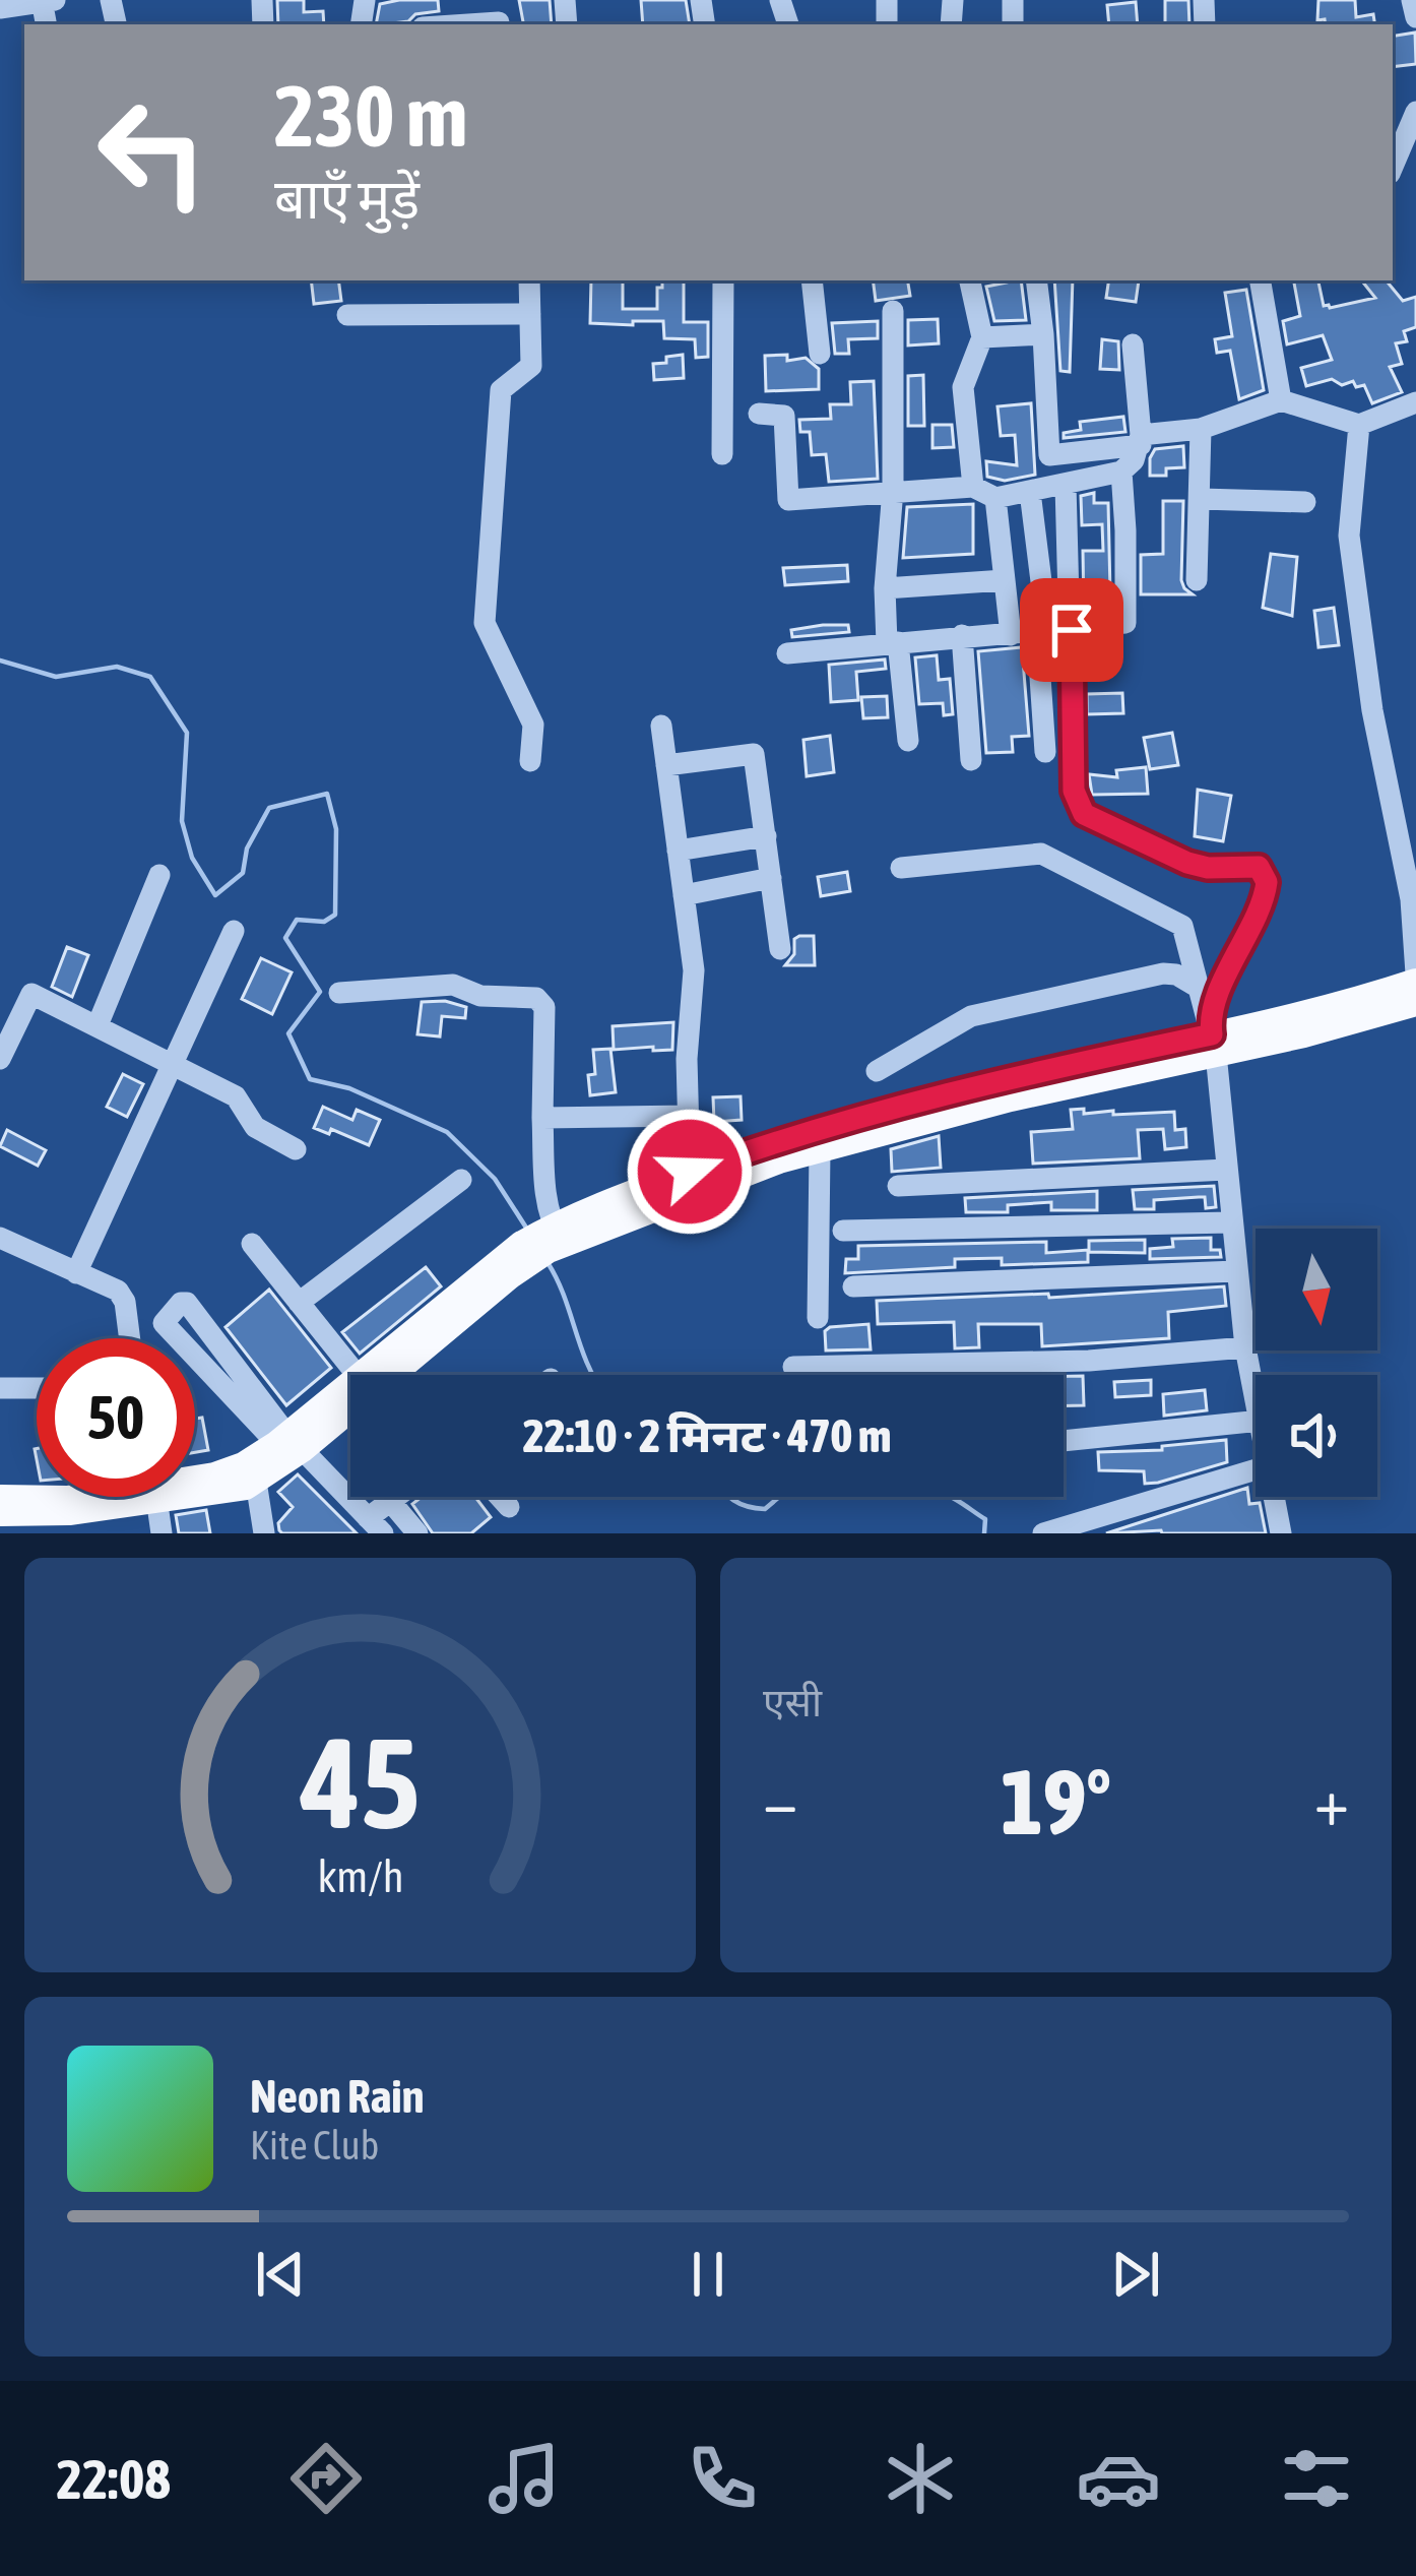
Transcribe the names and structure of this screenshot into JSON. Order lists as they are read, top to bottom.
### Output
{
  "north": "bottom",
  "page": {
    "turn": ["230 m", "बाएँ मुड़ें"],
    "limit": "50",
    "trip": "22:10 · 2 मिनट · 470 m",
    "tile": "एसी",
    "heat": ["−", "19°", "+"],
    "song": ["Neon Rain", "Kite Club"],
    "tabs": "22:08",
    "gauge": ["45", "km/h"]
  }
}
